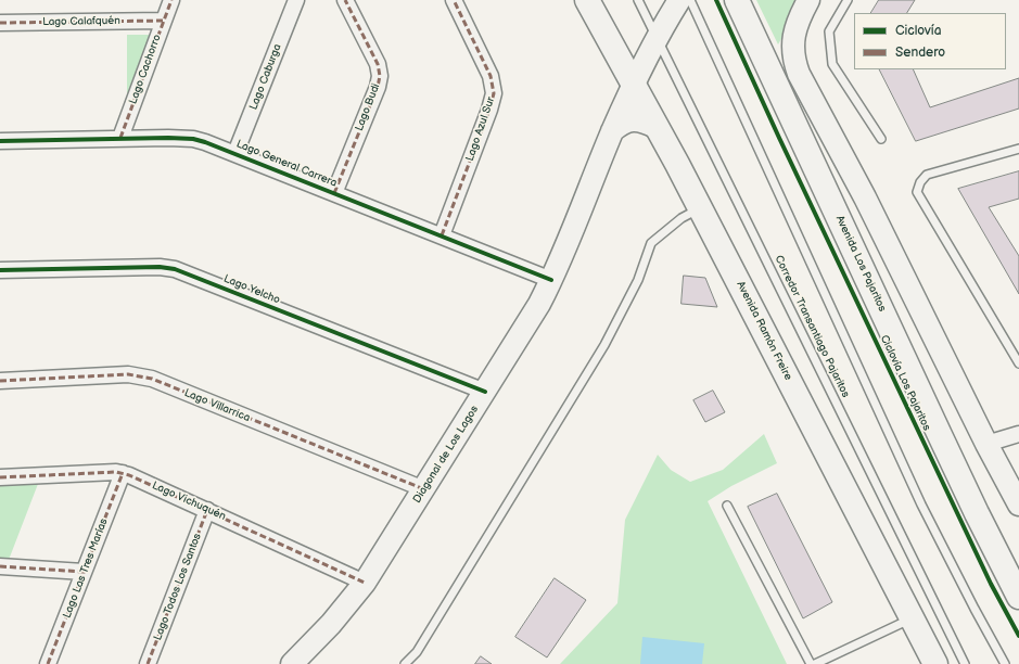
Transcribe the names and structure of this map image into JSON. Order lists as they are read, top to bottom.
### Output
{
  "streets": {
    "main road": ["Avenida Los Pajaritos", "Avenida Ramón Freire", "Diagonal de Los Lagos"],
    "street": [
      "Lago Calafquén",
      "Lago Cachorro",
      "Lago Caburga",
      "Lago Budi",
      "Lago Azul Sur",
      "Lago General Carrera",
      "Lago Yelcho",
      "Lago Villarrica",
      "Lago Vichuquén",
      "Lago Las Tres Marías",
      "Lago Todos Los Santos"
    ],
    "lane": ["Corredor Transantiago Pajaritos"],
    "cycle path": ["Ciclovía Los Pajaritos"]
  },
  "crossings": [
    ["Lago Calafquén", "Lago Cachorro"],
    ["Lago Cachorro", "Lago General Carrera"],
    ["Lago Caburga", "Lago General Carrera"],
    ["Lago Budi", "Lago General Carrera"],
    ["Lago Azul Sur", "Lago General Carrera"],
    ["Lago General Carrera", "Diagonal de Los Lagos"],
    ["Lago Yelcho", "Diagonal de Los Lagos"],
    ["Corredor Transantiago Pajaritos", "Diagonal de Los Lagos"],
    ["Avenida Ramón Freire", "Diagonal de Los Lagos"],
    ["Lago Villarrica", "Diagonal de Los Lagos"],
    ["Diagonal de Los Lagos", "Lago Vichuquén"],
    ["Lago Vichuquén", "Lago Las Tres Marías"],
    ["Lago Vichuquén", "Lago Todos Los Santos"]
  ],
  "legend": ["Ciclovía", "Sendero"]
}
